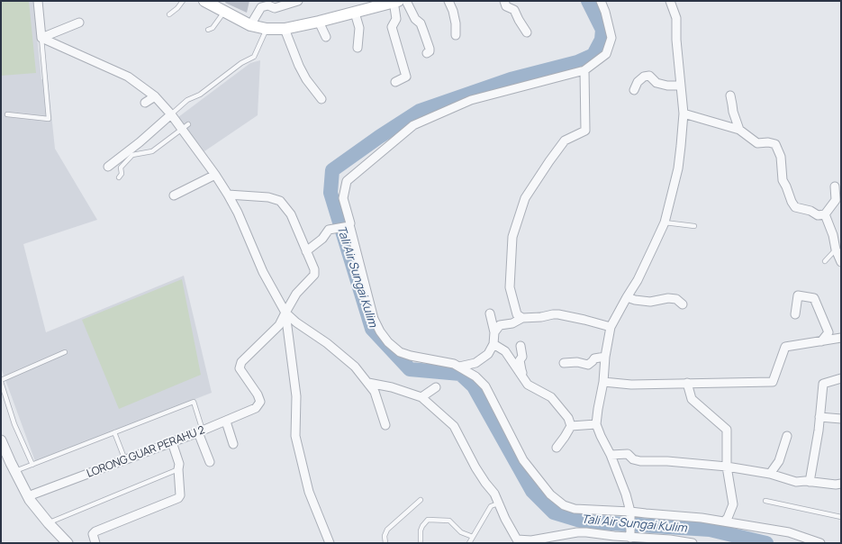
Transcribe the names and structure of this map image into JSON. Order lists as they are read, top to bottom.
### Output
{
  "streets": {
    "street": ["LORONG GUAR PERAHU 2"]
  },
  "water": ["Tali Air Sungai Kulim"]
}
